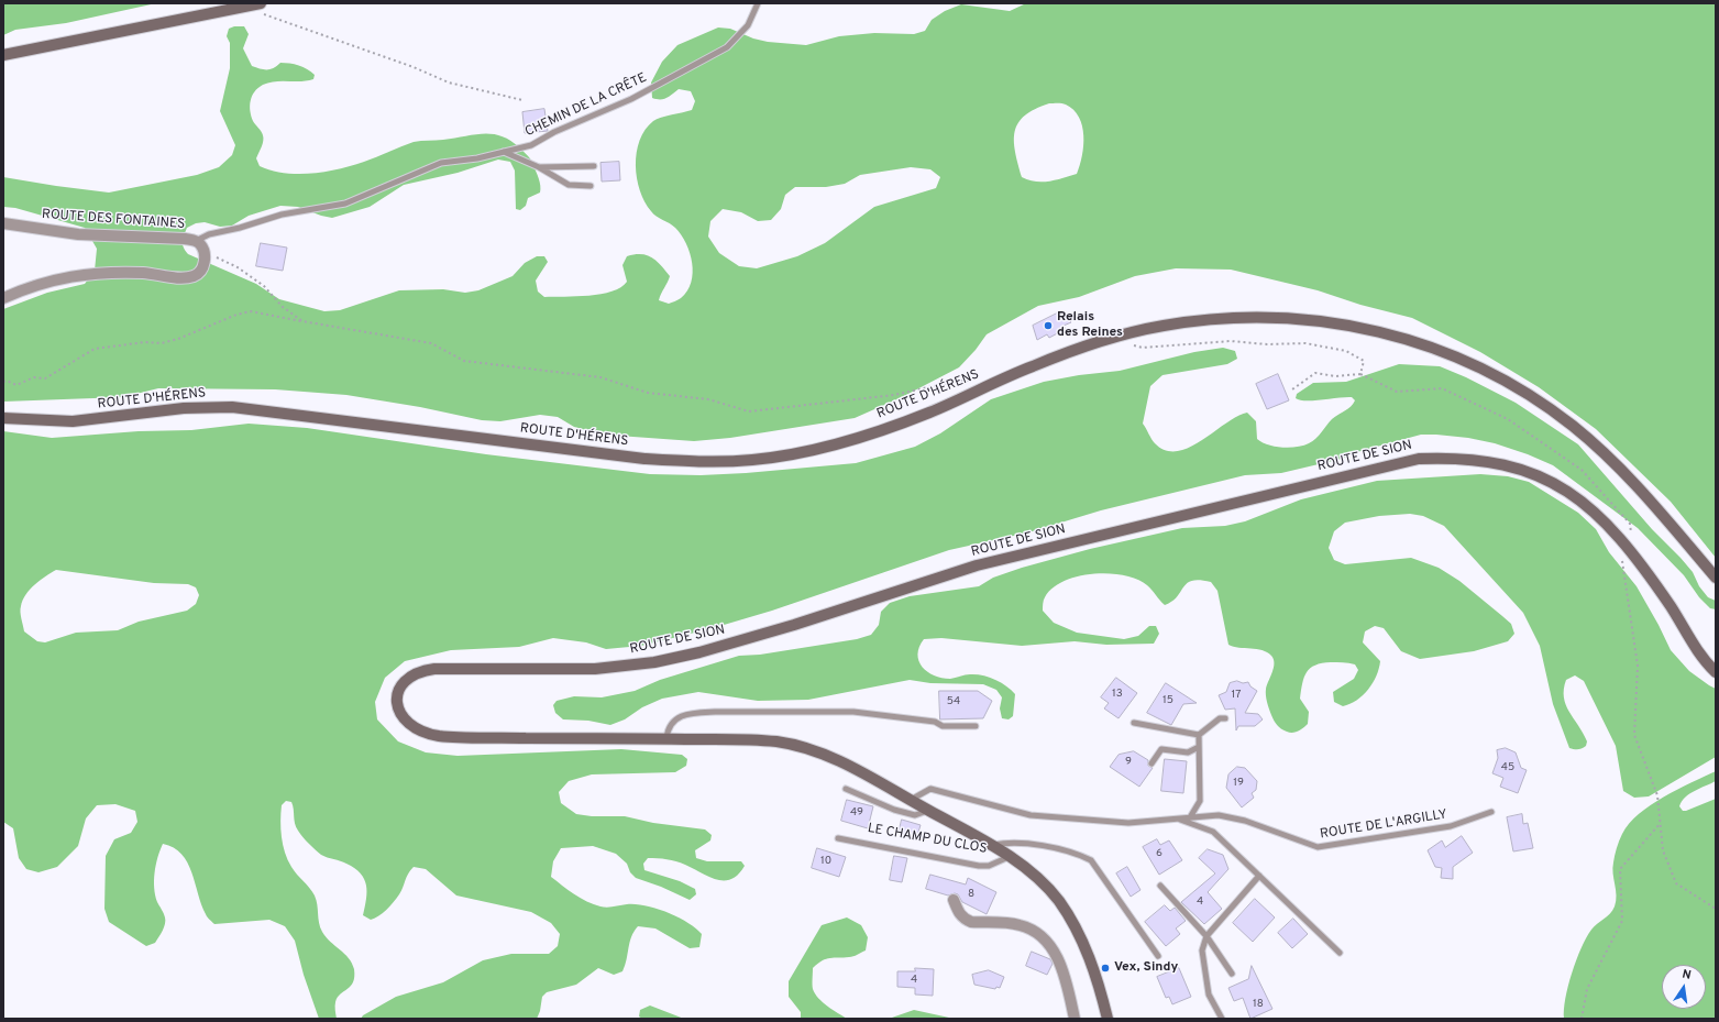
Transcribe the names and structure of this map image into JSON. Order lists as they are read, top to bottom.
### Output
{
  "streets": {
    "main road": ["ROUTE D'HÉRENS", "ROUTE DE SION"],
    "street": ["ROUTE DES FONTAINES"],
    "lane": ["CHEMIN DE LA CRÊTE", "ROUTE DE L'ARGILLY", "LE CHAMP DU CLOS"]
  },
  "crossings": [
    ["CHEMIN DE LA CRÊTE", "ROUTE DES FONTAINES"],
    ["ROUTE DE SION", "ROUTE DE L'ARGILLY"],
    ["ROUTE DE SION", "LE CHAMP DU CLOS"]
  ],
  "places": ["Relais des Reines", "Vex, Sindy"],
  "house_numbers": [
    "13",
    "17",
    "15",
    "54",
    "9",
    "45",
    "19",
    "49",
    "6",
    "10",
    "8",
    "4",
    "4",
    "18"
  ],
  "north": "top"
}
